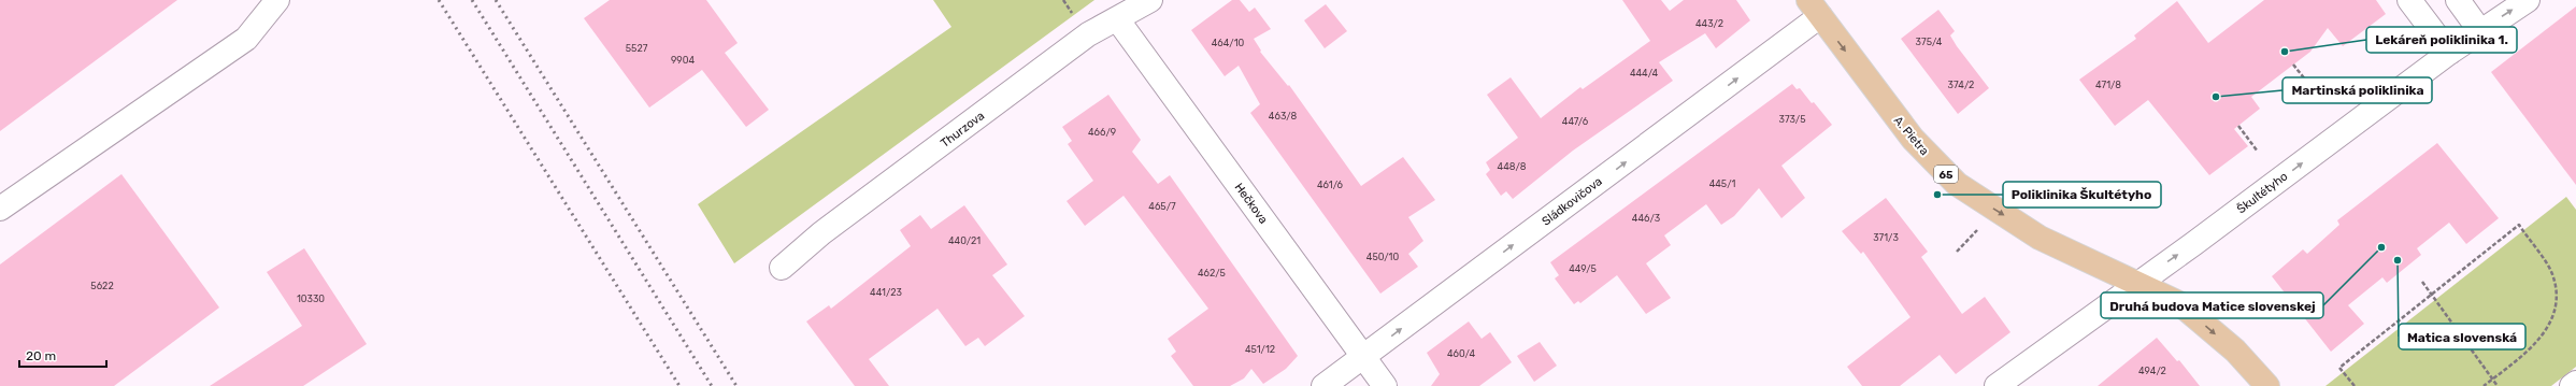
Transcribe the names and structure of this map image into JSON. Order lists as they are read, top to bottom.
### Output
{
  "streets": {
    "main road": ["A. Pietra", "65"],
    "street": [
      "Thurzova",
      "Škultétyho",
      "Sládkovičova",
      "Hečkova"
    ]
  },
  "crossings": [
    ["Thurzova", "Hečkova"],
    ["A. Pietra", "65"],
    ["A. Pietra", "Škultétyho"],
    ["A. Pietra", "Sládkovičova"],
    ["65", "Škultétyho"],
    ["Sládkovičova", "Hečkova"]
  ],
  "one_way": ["A. Pietra", "Škultétyho", "Sládkovičova"],
  "places": [
    "Lekáreň poliklinika 1.",
    "Martinská poliklinika",
    "Poliklinika Škultétyho",
    "Druhá budova Matice slovenskej",
    "Matica slovenská"
  ],
  "house_numbers": [
    "443/2",
    "375/4",
    "464/10",
    "5527",
    "9904",
    "444/4",
    "374/2",
    "471/8",
    "463/8",
    "373/5",
    "447/6",
    "466/9",
    "448/8",
    "445/1",
    "461/6",
    "465/7",
    "446/3",
    "371/3",
    "440/21",
    "450/10",
    "449/5",
    "462/5",
    "5622",
    "441/23",
    "10330",
    "451/12",
    "460/4",
    "494/2"
  ],
  "scale_bar": "20 m"
}
